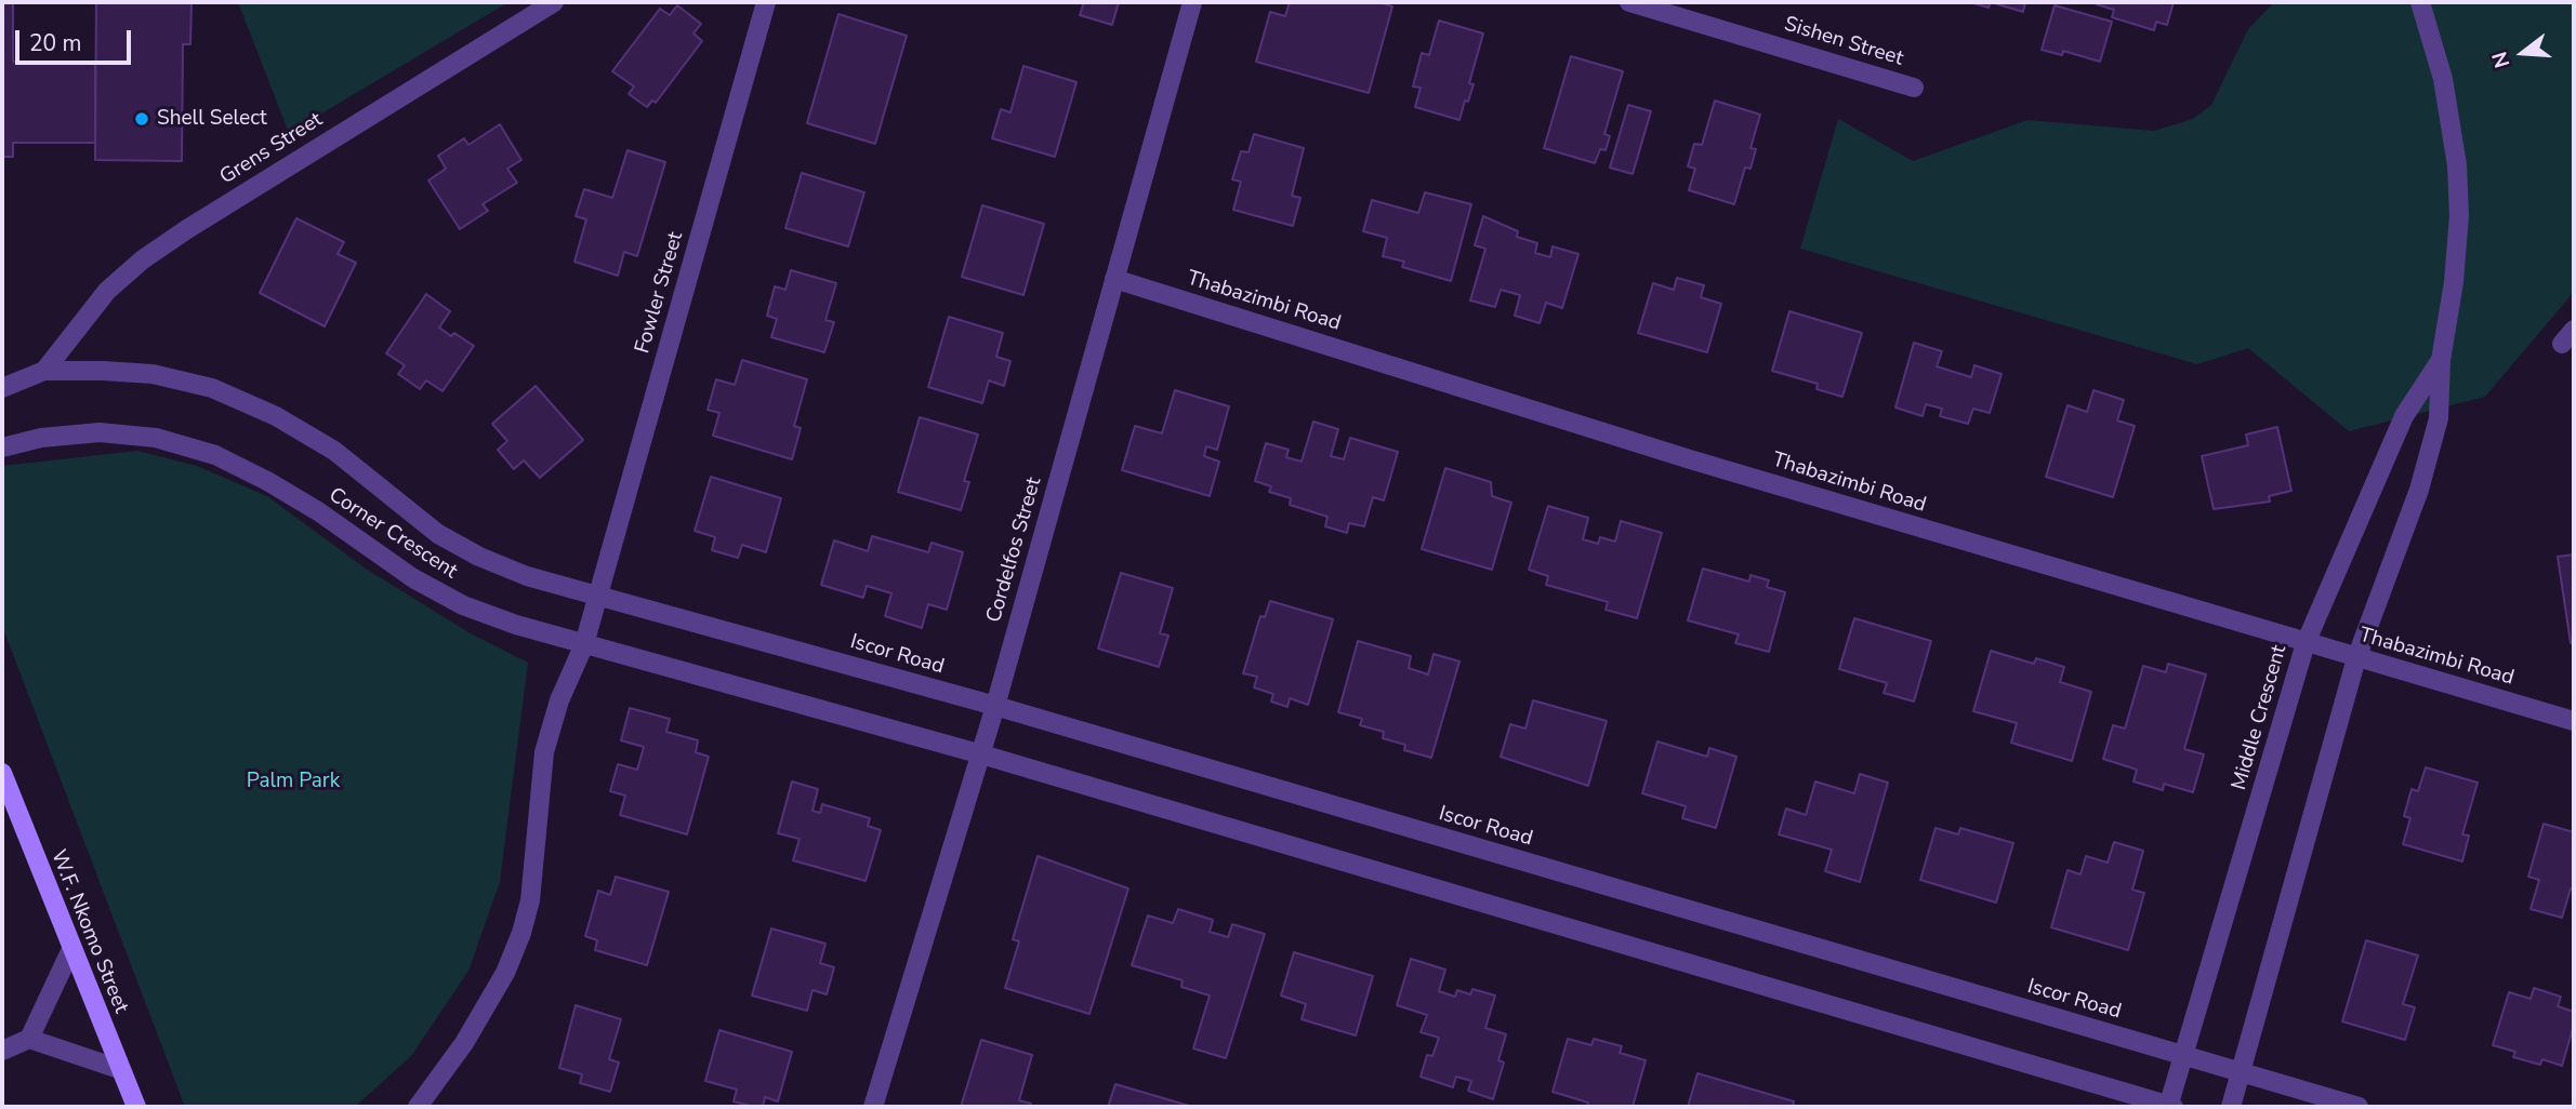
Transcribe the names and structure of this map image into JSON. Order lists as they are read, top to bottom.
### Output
{
  "streets": {
    "main road": ["W.F. Nkomo Street"],
    "street": [
      "Sishen Street",
      "Grens Street",
      "Fowler Street",
      "Thabazimbi Road",
      "Corner Crescent",
      "Cordelfos Street",
      "Iscor Road",
      "Middle Crescent"
    ]
  },
  "crossings": [
    ["Grens Street", "Corner Crescent"],
    ["Fowler Street", "Corner Crescent"],
    ["Fowler Street", "Iscor Road"],
    ["Thabazimbi Road", "Cordelfos Street"],
    ["Thabazimbi Road", "Middle Crescent"],
    ["Corner Crescent", "Iscor Road"],
    ["Cordelfos Street", "Iscor Road"],
    ["Iscor Road", "Middle Crescent"]
  ],
  "parks": ["Palm Park"],
  "places": ["Shell Select"],
  "scale_bar": "20 m",
  "north": "left"
}
